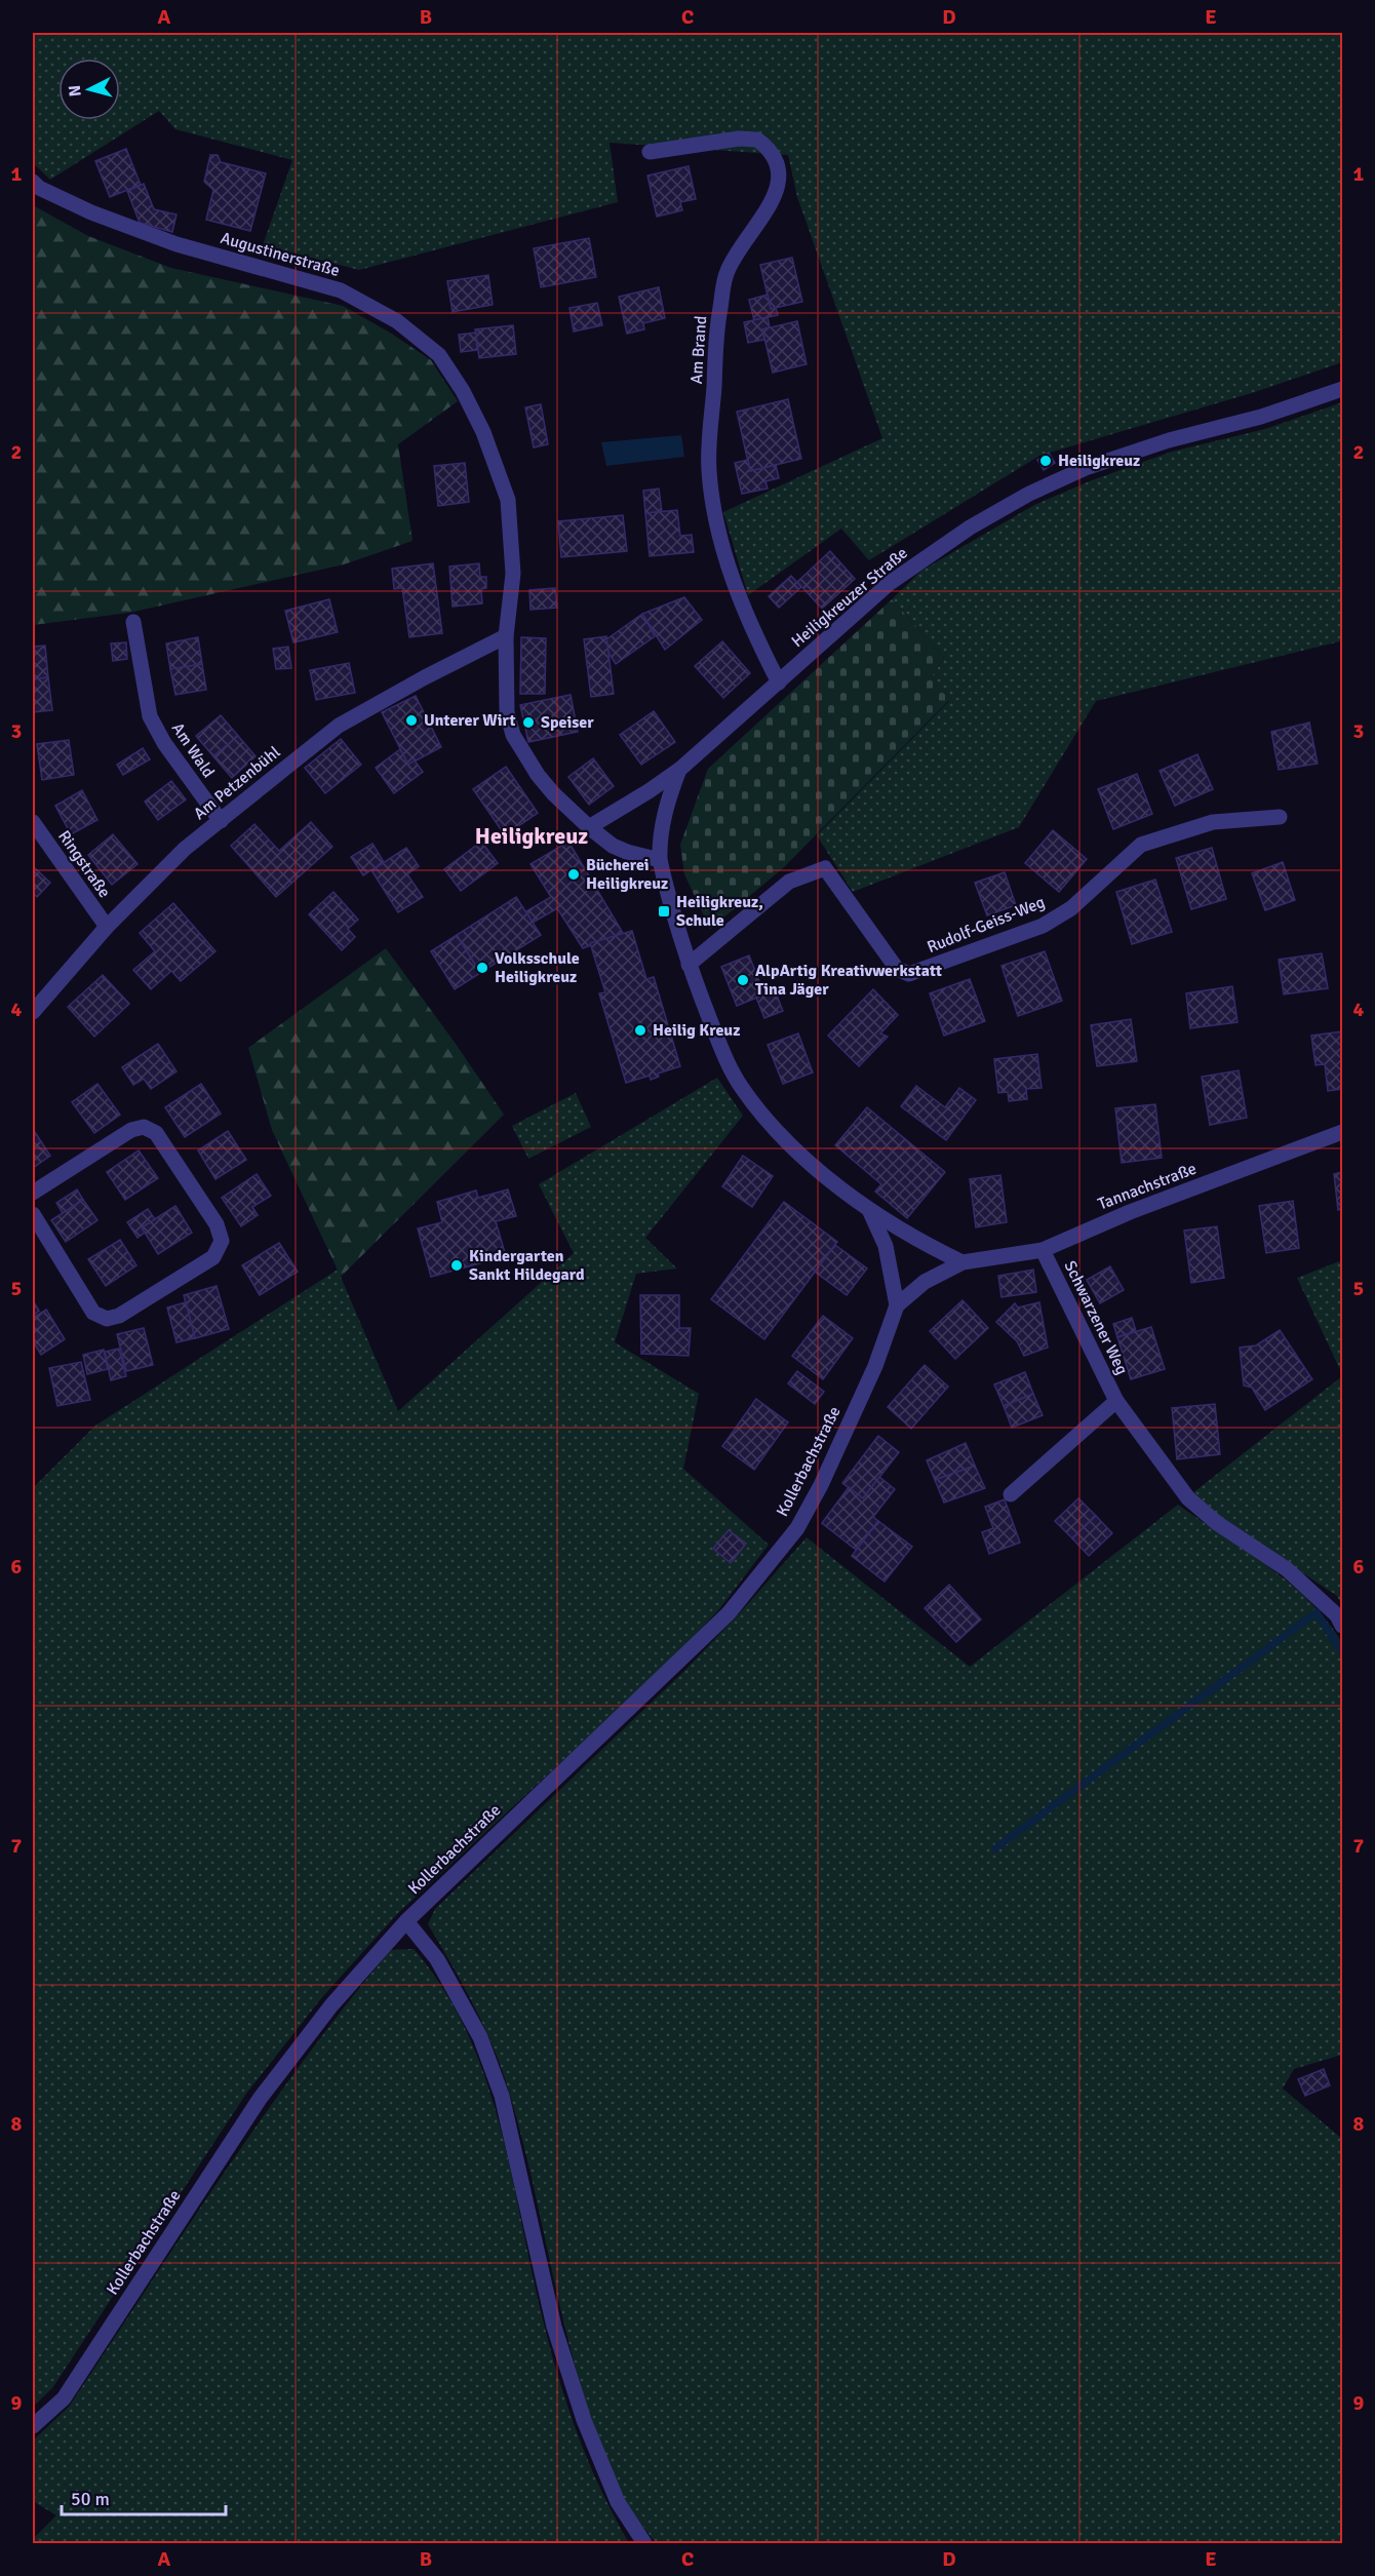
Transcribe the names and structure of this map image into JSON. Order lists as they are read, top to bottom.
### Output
{
  "streets": {
    "street": [
      "Augustinerstraße",
      "Am Brand",
      "Heiligkreuzer Straße",
      "Am Wald",
      "Am Petzenbühl",
      "Ringstraße",
      "Rudolf-Geiss-Weg",
      "Tannachstraße",
      "Schwarzener Weg",
      "Kollerbachstraße"
    ]
  },
  "crossings": [
    ["Augustinerstraße", "Heiligkreuzer Straße"],
    ["Augustinerstraße", "Am Petzenbühl"],
    ["Am Brand", "Heiligkreuzer Straße"],
    ["Heiligkreuzer Straße", "Rudolf-Geiss-Weg"],
    ["Heiligkreuzer Straße", "Tannachstraße"],
    ["Heiligkreuzer Straße", "Kollerbachstraße"],
    ["Am Wald", "Am Petzenbühl"],
    ["Am Petzenbühl", "Ringstraße"],
    ["Tannachstraße", "Schwarzener Weg"],
    ["Tannachstraße", "Kollerbachstraße"]
  ],
  "districts": ["Heiligkreuz"],
  "places": {
    "other": [
      "Heiligkreuz",
      "Unterer Wirt",
      "Speiser",
      "Bücherei Heiligkreuz",
      "Volksschule Heiligkreuz",
      "AlpArtig Kreativwerkstatt Tina Jäger",
      "Heilig Kreuz",
      "Kindergarten Sankt Hildegard"
    ],
    "transit": ["Heiligkreuz, Schule"]
  },
  "scale_bar": "50 m",
  "north": "left",
  "grid": {
    "columns": [
      "A",
      "B",
      "C",
      "D",
      "E"
    ],
    "rows": [
      "1",
      "2",
      "3",
      "4",
      "5",
      "6",
      "7",
      "8",
      "9"
    ]
  }
}
